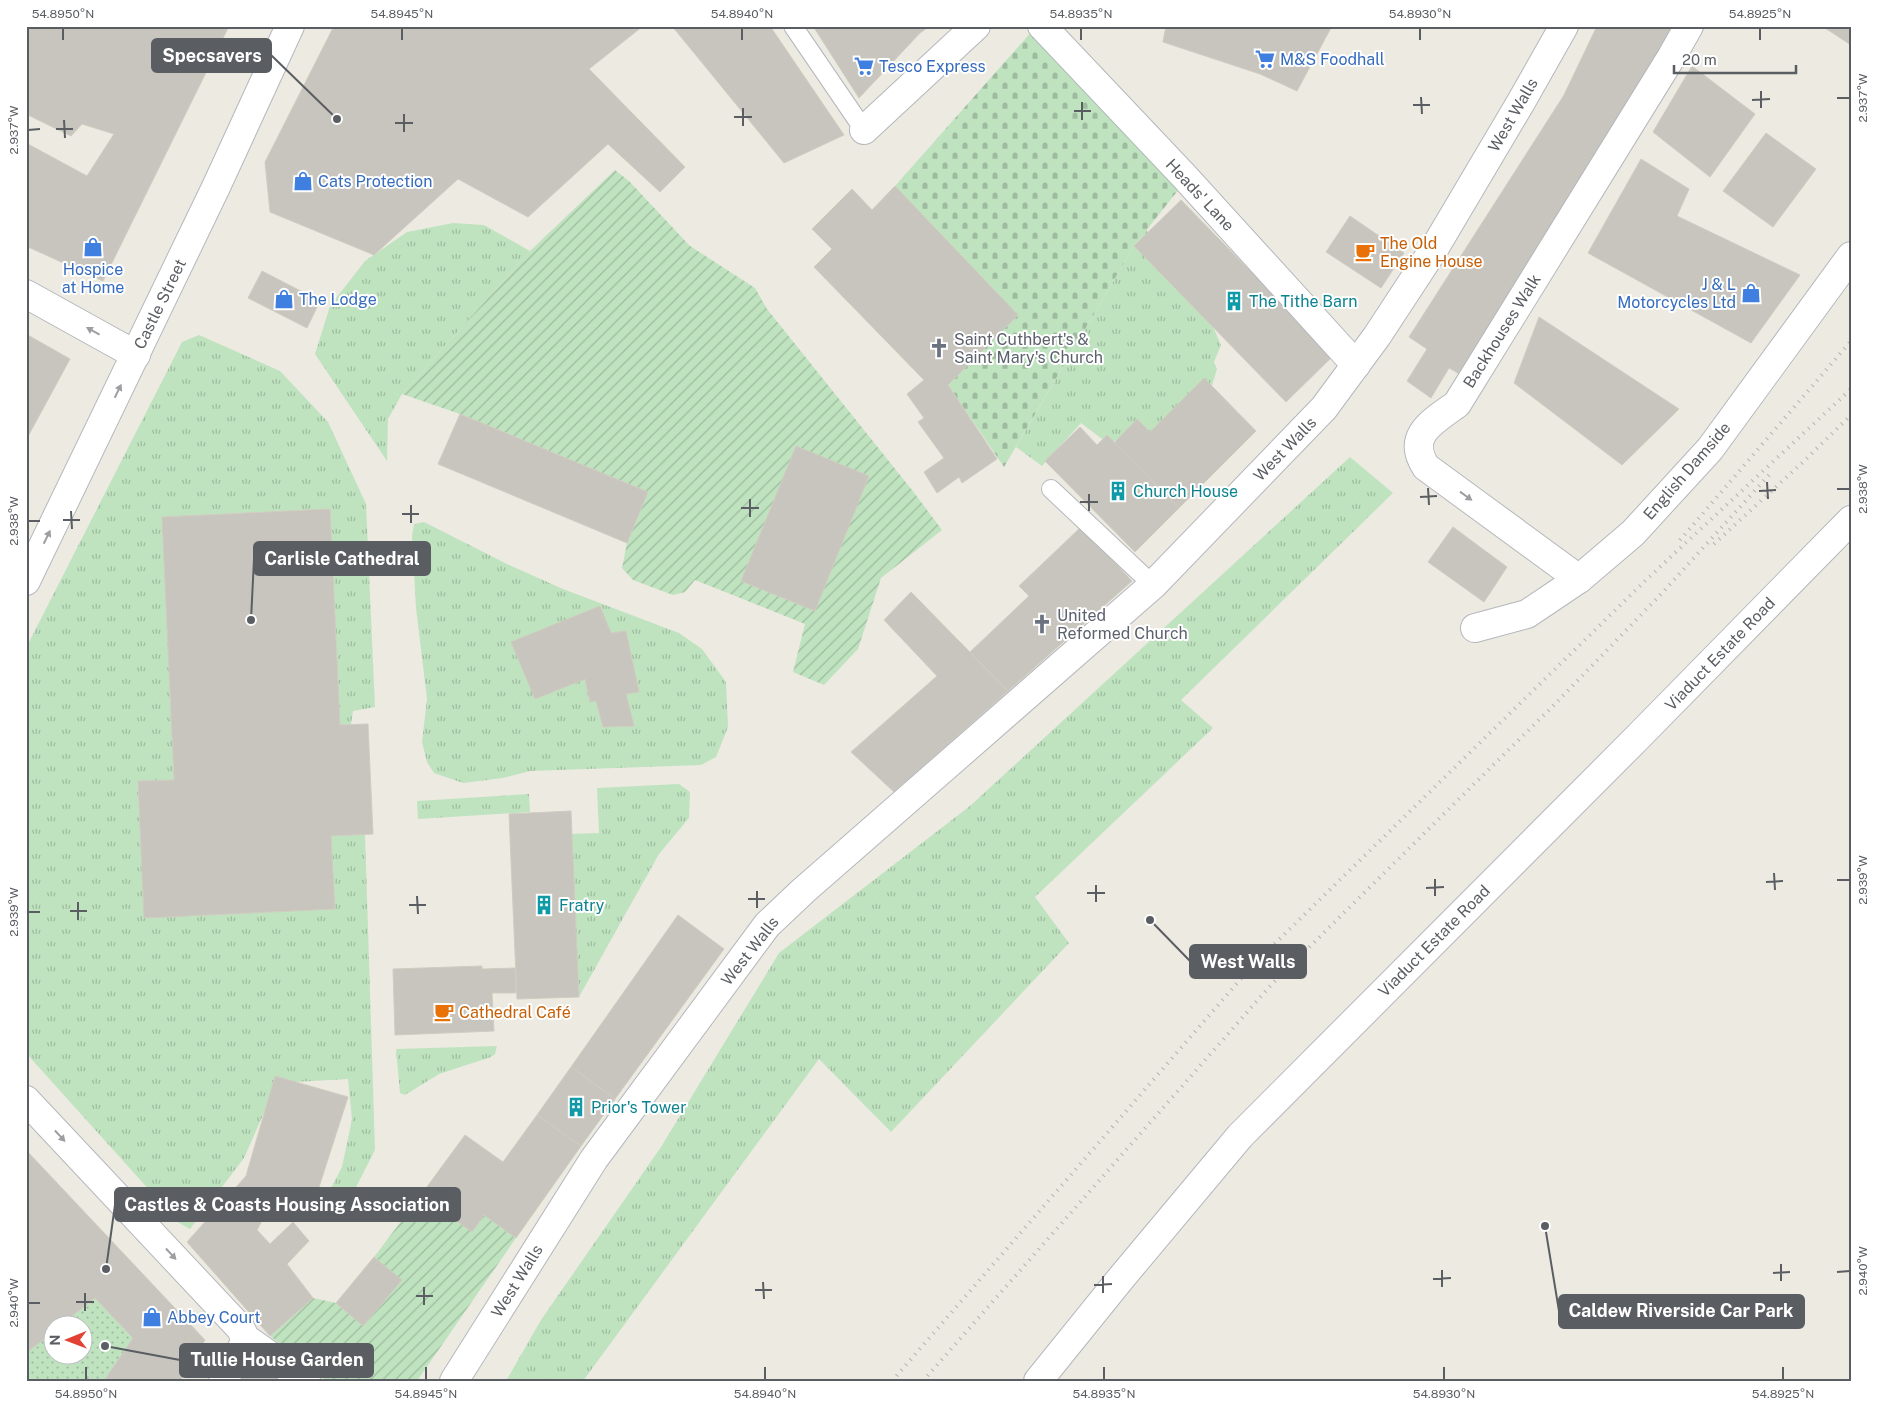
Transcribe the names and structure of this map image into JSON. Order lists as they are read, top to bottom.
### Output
{
  "streets": {
    "street": [
      "West Walls",
      "Heads' Lane",
      "Castle Street",
      "Backhouses Walk",
      "English Damside",
      "Viaduct Estate Road"
    ]
  },
  "crossings": [
    ["West Walls", "Heads' Lane"],
    ["Backhouses Walk", "English Damside"]
  ],
  "one_way": ["Castle Street"],
  "places": {
    "supermarket": ["M&S Foodhall", "Tesco Express"],
    "other": [
      "Specsavers",
      "Carlisle Cathedral",
      "West Walls",
      "Caldew Riverside Car Park",
      "Castles & Coasts Housing Association",
      "Tullie House Garden"
    ],
    "shop": [
      "Cats Protection",
      "Hospice at Home",
      "J & L Motorcycles Ltd",
      "The Lodge",
      "Abbey Court"
    ],
    "cafe": ["The Old Engine House", "Cathedral Café"],
    "building": [
      "The Tithe Barn",
      "Church House",
      "Fratry",
      "Prior's Tower"
    ],
    "church": ["Saint Cuthbert's & Saint Mary's Church", "United Reformed Church"]
  },
  "scale_bar": "20 m",
  "north": "left",
  "coordinates": [
    "54.8950°N",
    "54.8945°N",
    "54.8940°N",
    "54.8935°N",
    "54.8930°N",
    "54.8925°N",
    "2.937°W",
    "2.938°W",
    "2.939°W",
    "2.940°W"
  ]
}
